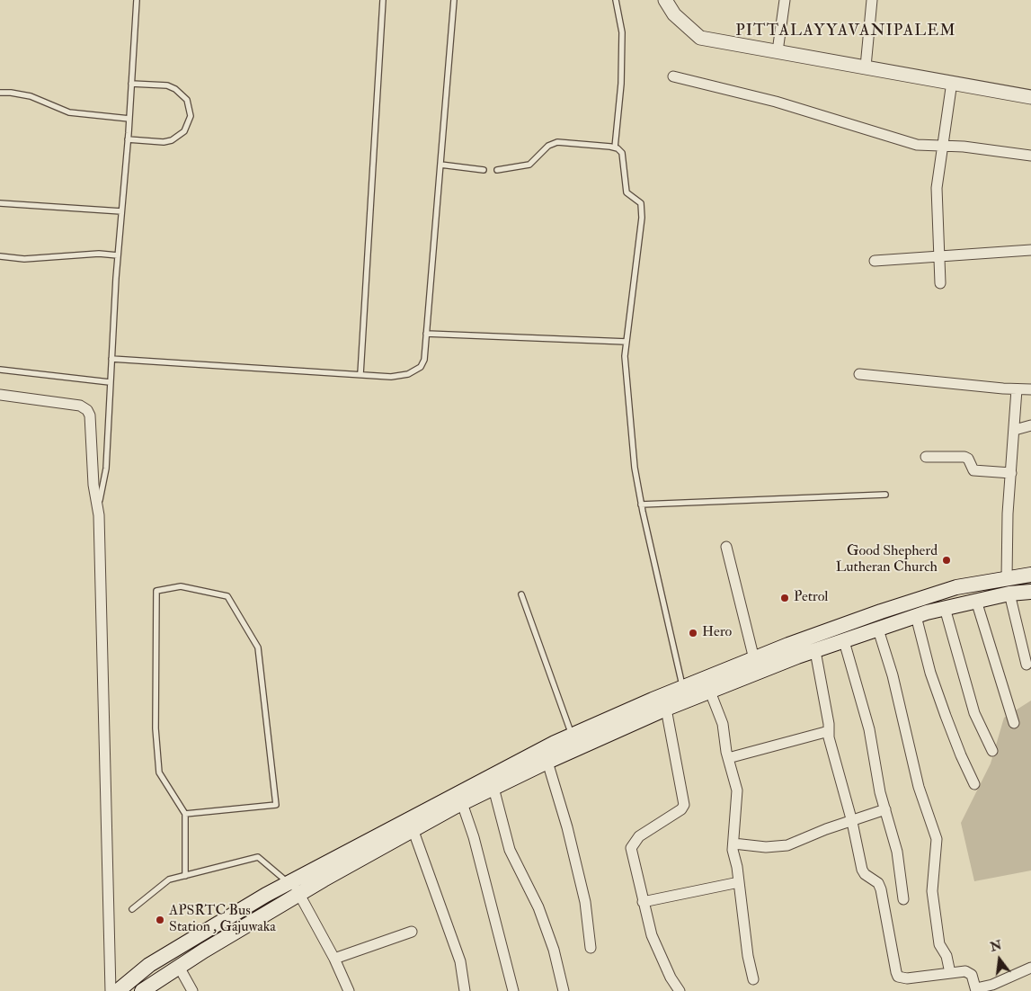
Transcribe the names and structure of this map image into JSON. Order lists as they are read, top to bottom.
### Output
{
  "districts": ["PITTALAYYAVANIPALEM"],
  "places": [
    "Good Shepherd Lutheran Church",
    "Petrol",
    "Hero",
    "APSRTC Bus Station , Gajuwaka"
  ],
  "north": "top"
}
